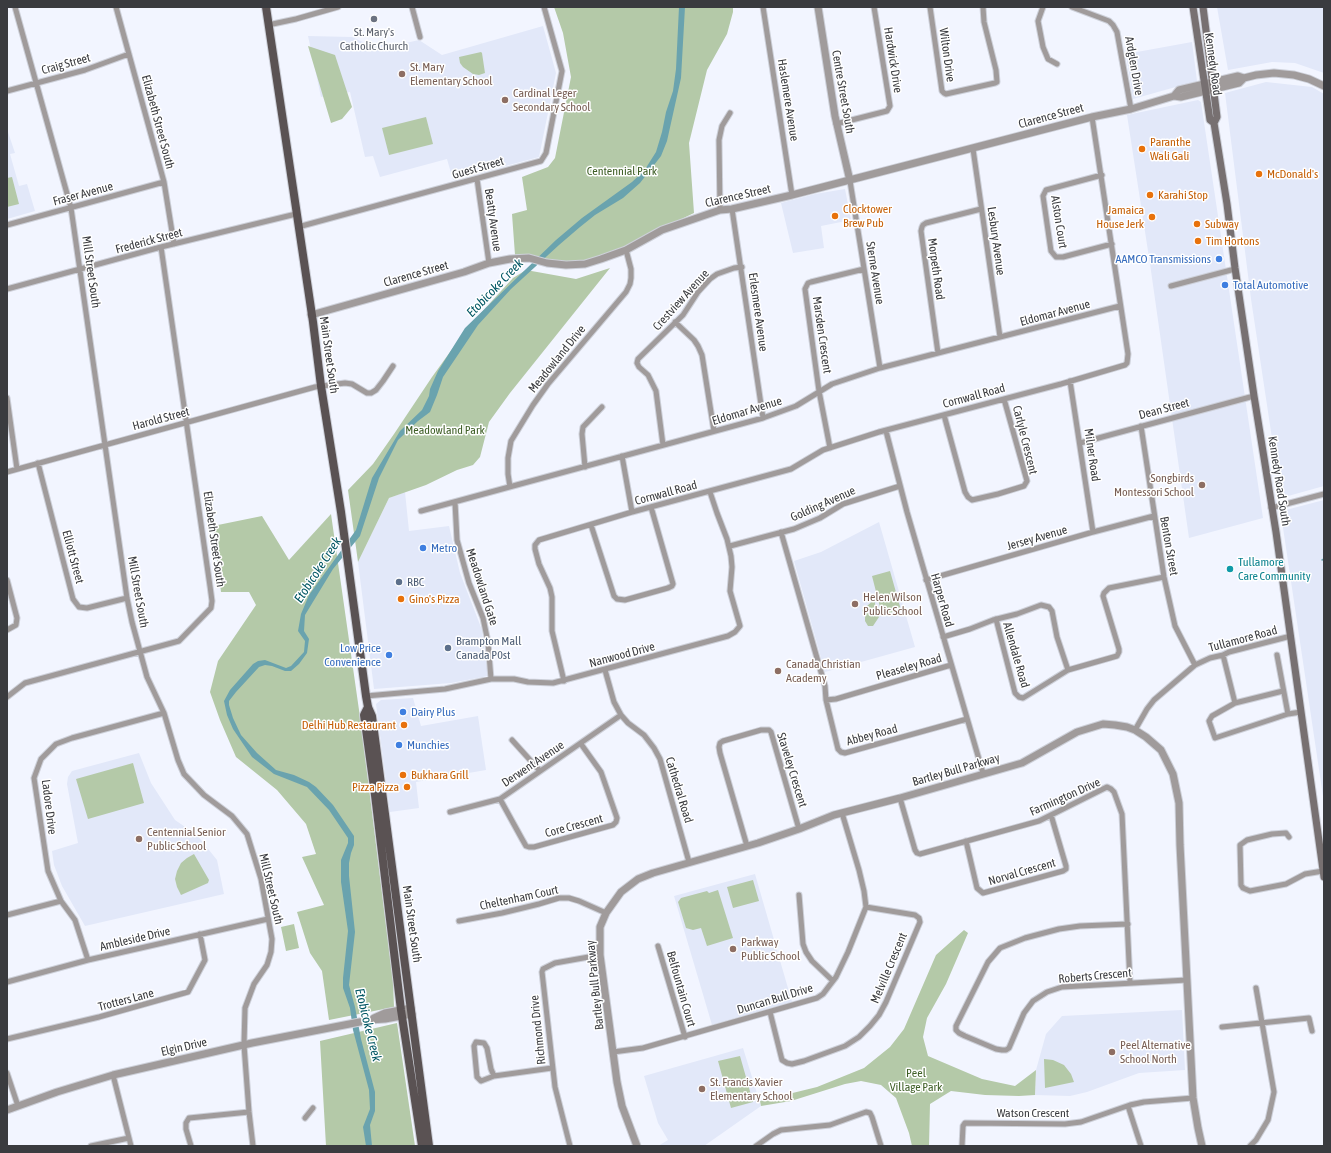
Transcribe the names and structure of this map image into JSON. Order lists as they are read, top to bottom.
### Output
{
  "streets": {
    "main road": ["Kennedy Road", "Main Street South", "Kennedy Road South"],
    "street": [
      "Wilton Drive",
      "Hardwick Drive",
      "Craig Street",
      "Ardglen Drive",
      "Centre Street South",
      "Haslemere Avenue",
      "Clarence Street",
      "Elizabeth Street South",
      "Guest Street",
      "Fraser Avenue",
      "Beatty Avenue",
      "Alston Court",
      "Frederick Street",
      "Lesbury Avenue",
      "Morpeth Road",
      "Mill Street South",
      "Sterne Avenue",
      "Crestview Avenue",
      "Erlesmere Avenue",
      "Eldomar Avenue",
      "Marsden Crescent",
      "Meadowland Drive",
      "Cornwall Road",
      "Dean Street",
      "Harold Street",
      "Carlyle Crescent",
      "Milner Road",
      "Golding Avenue",
      "Jersey Avenue",
      "Benton Street",
      "Elliott Street",
      "Meadowland Gate",
      "Harper Road",
      "Tullamore Road",
      "Nanwood Drive",
      "Allendale Road",
      "Pleaseley Road",
      "Abbey Road",
      "Derwent Avenue",
      "Staveley Crescent",
      "Bartley Bull Parkway",
      "Cathedral Road",
      "Farmington Drive",
      "Ladore Drive",
      "Core Crescent",
      "Norval Crescent",
      "Cheltenham Court",
      "Ambleside Drive",
      "Melville Crescent",
      "Roberts Crescent",
      "Belfountain Court",
      "Duncan Bull Drive",
      "Trotters Lane",
      "Richmond Drive",
      "Elgin Drive",
      "Watson Crescent"
    ]
  },
  "crossings": [
    ["Hardwick Drive", "Centre Street South"],
    ["Craig Street", "Elizabeth Street South"],
    ["Craig Street", "Mill Street South"],
    ["Kennedy Road", "Clarence Street"],
    ["Kennedy Road", "Kennedy Road South"],
    ["Ardglen Drive", "Clarence Street"],
    ["Centre Street South", "Clarence Street"],
    ["Centre Street South", "Sterne Avenue"],
    ["Haslemere Avenue", "Clarence Street"],
    ["Clarence Street", "Beatty Avenue"],
    ["Clarence Street", "Lesbury Avenue"],
    ["Clarence Street", "Sterne Avenue"],
    ["Clarence Street", "Erlesmere Avenue"],
    ["Clarence Street", "Main Street South"],
    ["Clarence Street", "Meadowland Drive"],
    ["Clarence Street", "Cornwall Road"],
    ["Clarence Street", "Kennedy Road South"],
    ["Elizabeth Street South", "Fraser Avenue"],
    ["Elizabeth Street South", "Frederick Street"],
    ["Elizabeth Street South", "Mill Street South"],
    ["Elizabeth Street South", "Harold Street"],
    ["Guest Street", "Beatty Avenue"],
    ["Guest Street", "Main Street South"],
    ["Fraser Avenue", "Mill Street South"],
    ["Alston Court", "Cornwall Road"],
    ["Frederick Street", "Mill Street South"],
    ["Frederick Street", "Main Street South"],
    ["Lesbury Avenue", "Morpeth Road"],
    ["Lesbury Avenue", "Eldomar Avenue"],
    ["Morpeth Road", "Eldomar Avenue"],
    ["Mill Street South", "Harold Street"],
    ["Mill Street South", "Elliott Street"],
    ["Mill Street South", "Ladore Drive"],
    ["Mill Street South", "Ambleside Drive"],
    ["Mill Street South", "Elgin Drive"],
    ["Sterne Avenue", "Eldomar Avenue"],
    ["Sterne Avenue", "Marsden Crescent"],
    ["Crestview Avenue", "Erlesmere Avenue"],
    ["Crestview Avenue", "Eldomar Avenue"],
    ["Erlesmere Avenue", "Eldomar Avenue"],
    ["Eldomar Avenue", "Marsden Crescent"],
    ["Eldomar Avenue", "Meadowland Drive"],
    ["Eldomar Avenue", "Cornwall Road"],
    ["Eldomar Avenue", "Meadowland Gate"],
    ["Marsden Crescent", "Cornwall Road"],
    ["Main Street South", "Harold Street"],
    ["Main Street South", "Nanwood Drive"],
    ["Main Street South", "Elgin Drive"],
    ["Cornwall Road", "Carlyle Crescent"],
    ["Cornwall Road", "Milner Road"],
    ["Cornwall Road", "Harper Road"],
    ["Cornwall Road", "Nanwood Drive"],
    ["Dean Street", "Milner Road"],
    ["Dean Street", "Kennedy Road South"],
    ["Dean Street", "Benton Street"],
    ["Harold Street", "Elliott Street"],
    ["Milner Road", "Jersey Avenue"],
    ["Kennedy Road South", "Tullamore Road"],
    ["Golding Avenue", "Harper Road"],
    ["Golding Avenue", "Nanwood Drive"],
    ["Golding Avenue", "Abbey Road"],
    ["Jersey Avenue", "Benton Street"],
    ["Jersey Avenue", "Harper Road"],
    ["Benton Street", "Tullamore Road"],
    ["Benton Street", "Allendale Road"],
    ["Meadowland Gate", "Nanwood Drive"],
    ["Harper Road", "Pleaseley Road"],
    ["Harper Road", "Abbey Road"],
    ["Harper Road", "Bartley Bull Parkway"],
    ["Tullamore Road", "Bartley Bull Parkway"],
    ["Nanwood Drive", "Cathedral Road"],
    ["Pleaseley Road", "Abbey Road"],
    ["Derwent Avenue", "Cathedral Road"],
    ["Derwent Avenue", "Core Crescent"],
    ["Staveley Crescent", "Bartley Bull Parkway"],
    ["Bartley Bull Parkway", "Cathedral Road"],
    ["Bartley Bull Parkway", "Farmington Drive"],
    ["Bartley Bull Parkway", "Cheltenham Court"],
    ["Bartley Bull Parkway", "Roberts Crescent"],
    ["Bartley Bull Parkway", "Duncan Bull Drive"],
    ["Bartley Bull Parkway", "Richmond Drive"],
    ["Bartley Bull Parkway", "Watson Crescent"],
    ["Farmington Drive", "Norval Crescent"],
    ["Farmington Drive", "Roberts Crescent"],
    ["Ladore Drive", "Ambleside Drive"],
    ["Ambleside Drive", "Trotters Lane"],
    ["Melville Crescent", "Duncan Bull Drive"],
    ["Belfountain Court", "Duncan Bull Drive"]
  ],
  "water": ["Etobicoke Creek"],
  "parks": ["Centennial Park", "Meadowland Park", "Peel Village Park"],
  "places": [
    "St. Mary's Catholic Church",
    "St. Mary Elementary School",
    "Cardinal Leger Secondary School",
    "Paranthe Wali Gali",
    "McDonald's",
    "Karahi Stop",
    "Clocktower Brew Pub",
    "Jamaica House Jerk",
    "Subway",
    "Tim Hortons",
    "AAMCO Transmissions",
    "Total Automotive",
    "Songbirds Montessori School",
    "Metro",
    "Tullamore Care Community",
    "RBC",
    "Gino's Pizza",
    "Helen Wilson Public School",
    "Brampton Mall Canada P0st",
    "Low Price Convenience",
    "Canada Christian Academy",
    "Dairy Plus",
    "Delhi Hub Restaurant",
    "Munchies",
    "Bukhara Grill",
    "Pizza Pizza",
    "Centennial Senior Public School",
    "Parkway Public School",
    "Peel Alternative School North",
    "St. Francis Xavier Elementary School"
  ]
}
